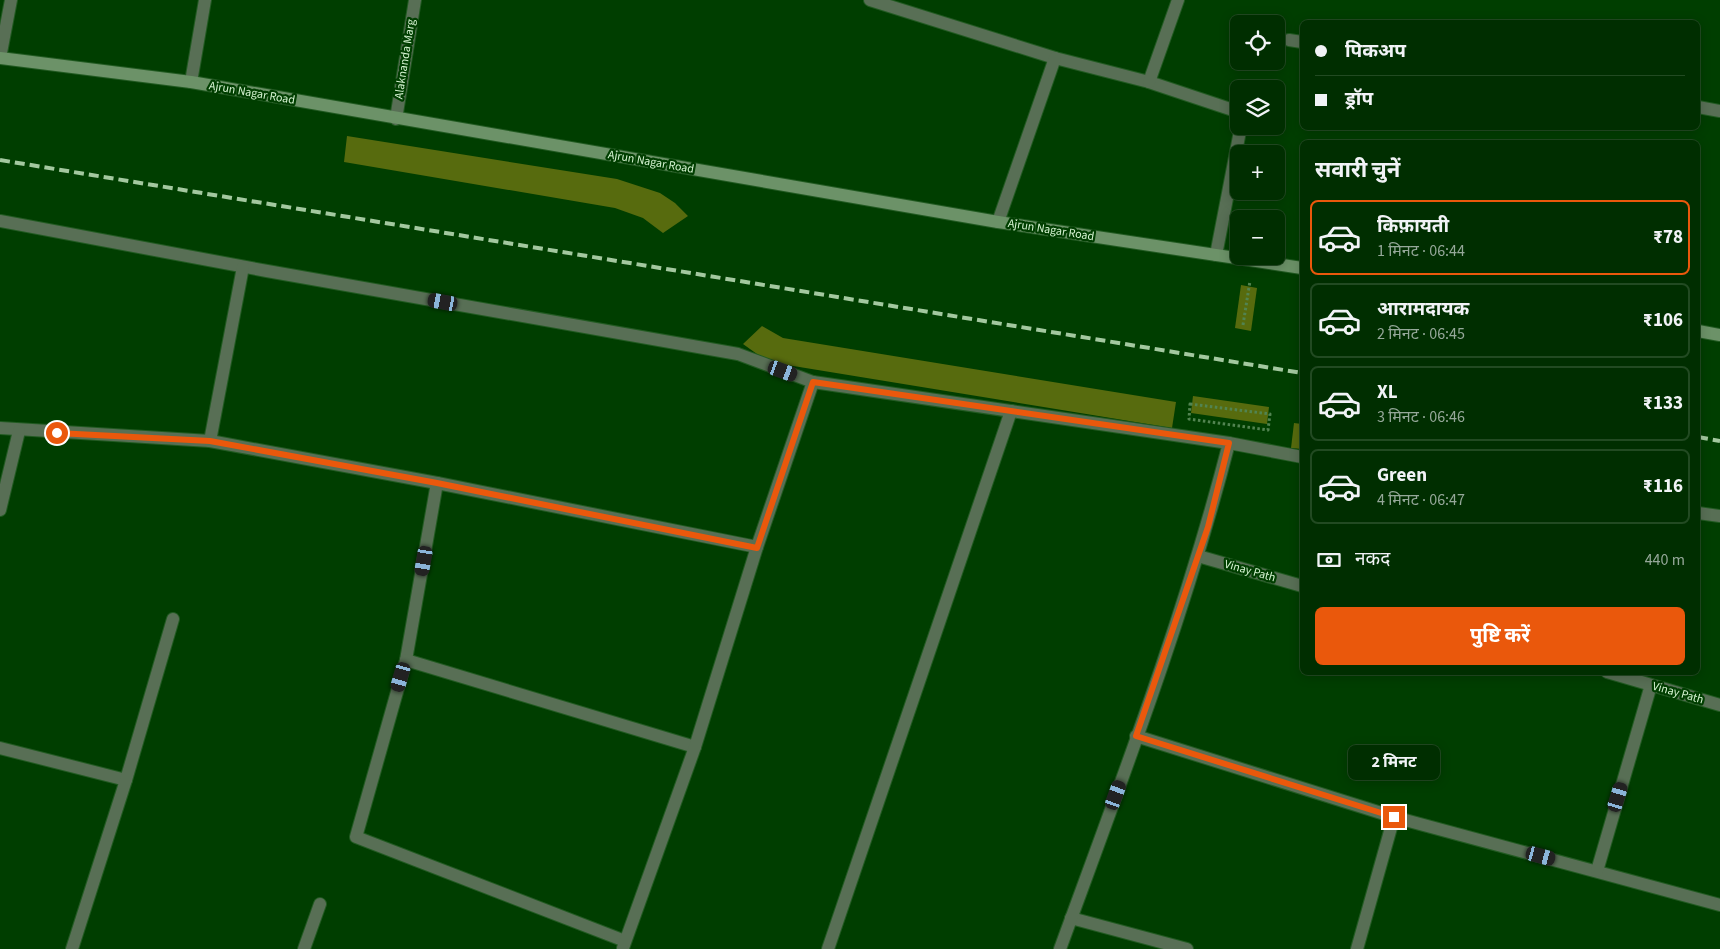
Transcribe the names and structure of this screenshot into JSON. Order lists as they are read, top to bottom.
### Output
{
  "streets": {
    "street": ["Alaknanda Marg", "Ajrun Nagar Road", "Vinay Path"]
  },
  "crossings": [
    ["Alaknanda Marg", "Ajrun Nagar Road"]
  ],
  "page": {
    "map_buttons": ["+", "−"],
    "banner": ["पिकअप", "ड्रॉप"],
    "heading": "सवारी चुनें",
    "list": [
      {
        "name": "किफ़ायती",
        "note": "1 मिनट · 06:44",
        "value": "₹78"
      },
      {
        "name": "आरामदायक",
        "note": "2 मिनट · 06:45",
        "value": "₹106"
      },
      {
        "name": "XL",
        "note": "3 मिनट · 06:46",
        "value": "₹133"
      },
      {
        "name": "Green",
        "note": "4 मिनट · 06:47",
        "value": "₹116"
      }
    ],
    "pay": ["नकद", "440 m"],
    "buttons": "पुष्टि करें",
    "bubble": "2 मिनट"
  }
}
